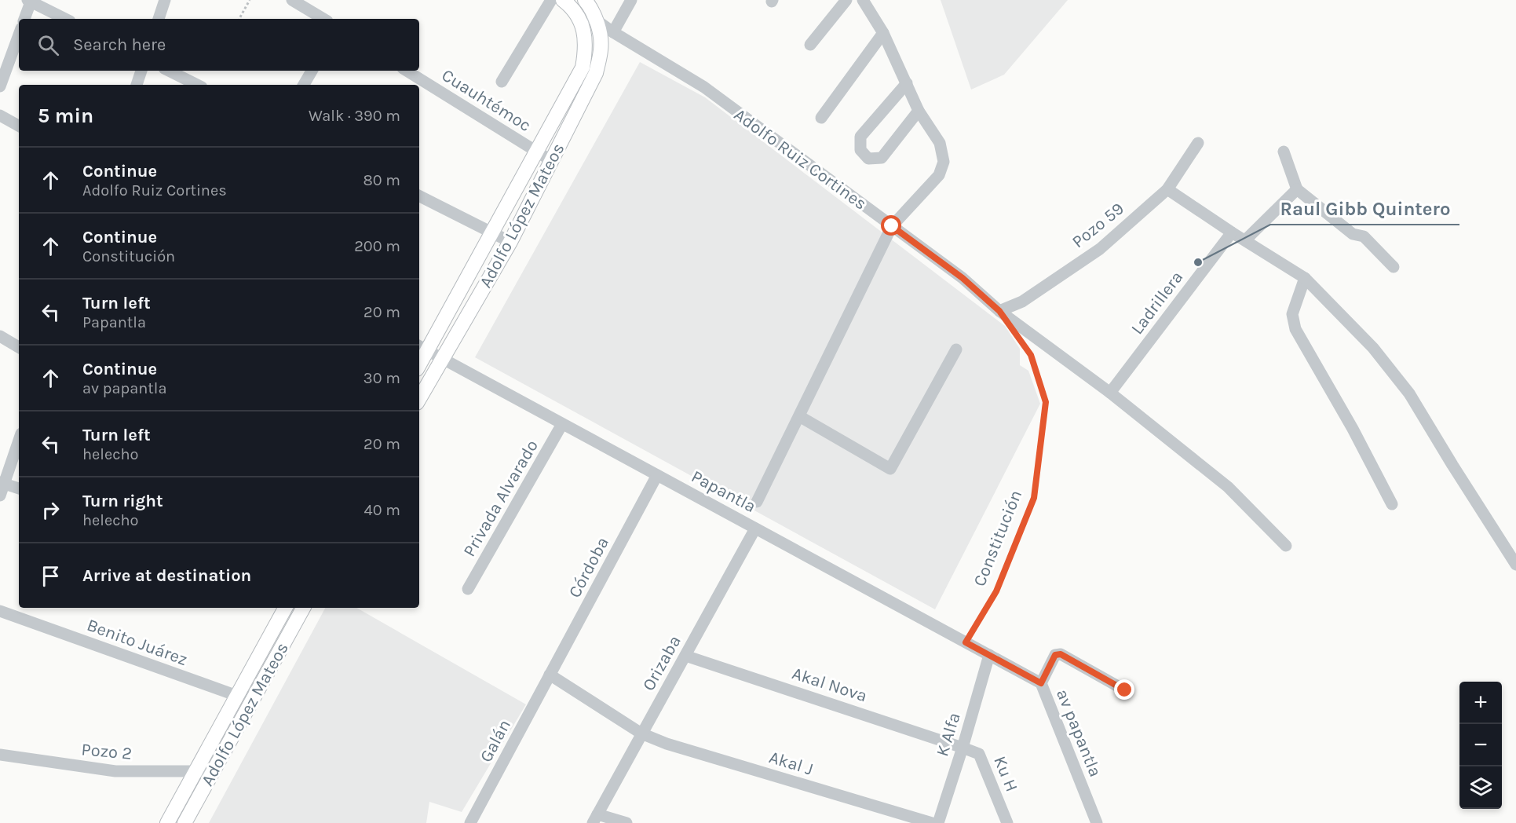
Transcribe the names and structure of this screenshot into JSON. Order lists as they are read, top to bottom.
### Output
{
  "streets": {
    "main road": ["Adolfo Ruiz Cortines", "Adolfo López Mateos"],
    "street": [
      "Cuauhtémoc",
      "Pozo 59",
      "Ladrillera",
      "Papantla",
      "Privada Alvarado",
      "Córdoba",
      "Benito Juárez",
      "Orizaba",
      "Akal Nova",
      "av papantla",
      "K Alfa",
      "Galán",
      "Pozo 2",
      "Akal J",
      "Ku H"
    ],
    "path": ["Constitución"]
  },
  "crossings": [
    ["Cuauhtémoc", "Adolfo López Mateos"],
    ["Adolfo Ruiz Cortines", "Adolfo López Mateos"],
    ["Adolfo Ruiz Cortines", "Pozo 59"],
    ["Adolfo Ruiz Cortines", "Ladrillera"],
    ["Adolfo López Mateos", "Papantla"],
    ["Adolfo López Mateos", "Benito Juárez"],
    ["Adolfo López Mateos", "Pozo 2"],
    ["Papantla", "Privada Alvarado"],
    ["Papantla", "Constitución"],
    ["Papantla", "Córdoba"],
    ["Papantla", "Orizaba"],
    ["Papantla", "av papantla"],
    ["Papantla", "K Alfa"],
    ["Córdoba", "Galán"],
    ["Córdoba", "Akal J"],
    ["Orizaba", "Akal Nova"],
    ["Orizaba", "Akal J"],
    ["Akal Nova", "K Alfa"],
    ["Akal Nova", "Ku H"],
    ["av papantla", "K Alfa"],
    ["K Alfa", "Ku H"],
    ["Galán", "Akal J"]
  ],
  "places": ["Raul Gibb Quintero"],
  "page": {
    "search": "Search here",
    "heading": ["5 min", "Walk · 390 m"],
    "list": [
      ["Continue", "Adolfo Ruiz Cortines", "80 m"],
      ["Continue", "Constitución", "200 m"],
      ["Turn left", "Papantla", "20 m"],
      ["Continue", "av papantla", "30 m"],
      ["Turn left", "helecho", "20 m"],
      ["Turn right", "helecho", "40 m"],
      "Arrive at destination"
    ],
    "map_buttons": ["+", "−"]
  }
}
